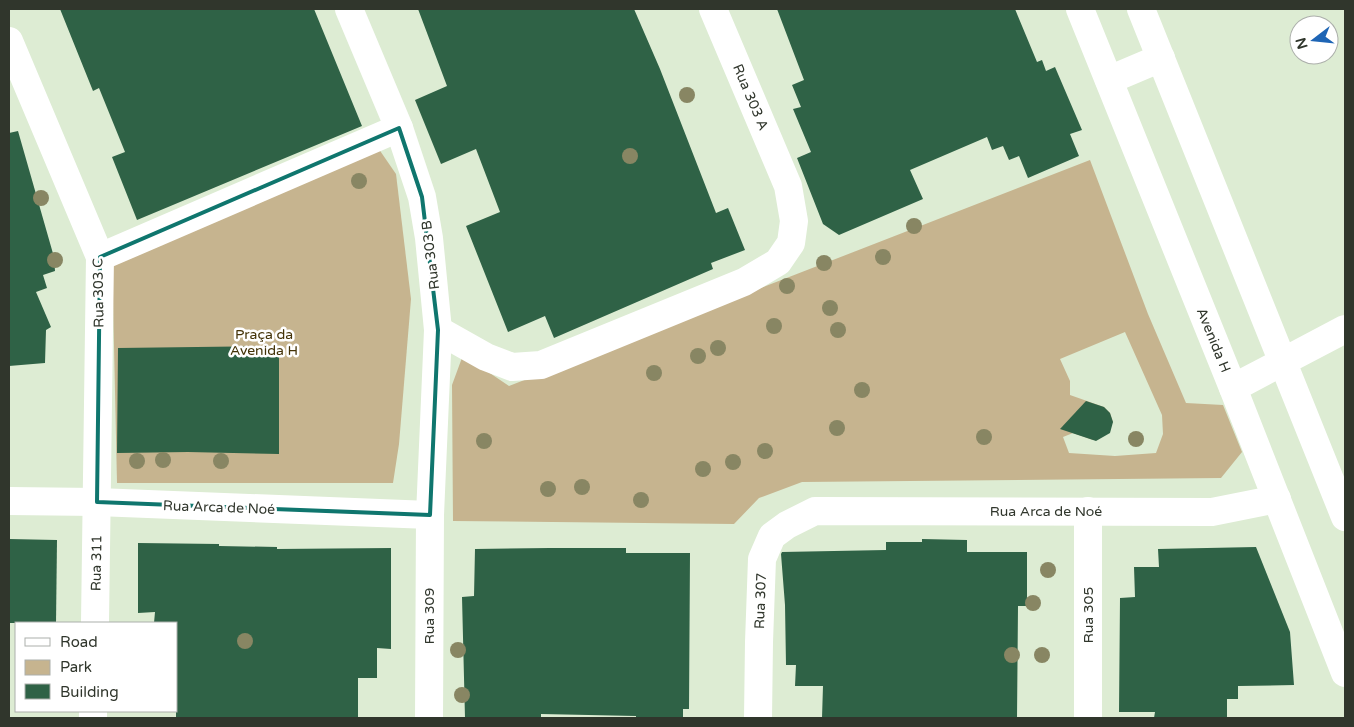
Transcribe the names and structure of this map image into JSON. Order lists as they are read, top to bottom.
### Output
{
  "streets": {
    "street": [
      "Rua 303 A",
      "Rua 303 B",
      "Rua 303 C",
      "Avenida H",
      "Rua Arca de Noé",
      "Rua 311",
      "Rua 307",
      "Rua 305",
      "Rua 309"
    ]
  },
  "crossings": [
    ["Rua 303 A", "Rua 303 B"],
    ["Rua 303 B", "Rua Arca de Noé"],
    ["Rua 303 B", "Rua 309"],
    ["Rua 303 C", "Rua Arca de Noé"],
    ["Rua 303 C", "Rua 311"],
    ["Avenida H", "Rua Arca de Noé"],
    ["Rua Arca de Noé", "Rua 311"],
    ["Rua Arca de Noé", "Rua 307"],
    ["Rua Arca de Noé", "Rua 305"],
    ["Rua Arca de Noé", "Rua 309"]
  ],
  "parks": ["Praça da Avenida H"],
  "legend": ["Road", "Park", "Building"],
  "north": "left"
}
